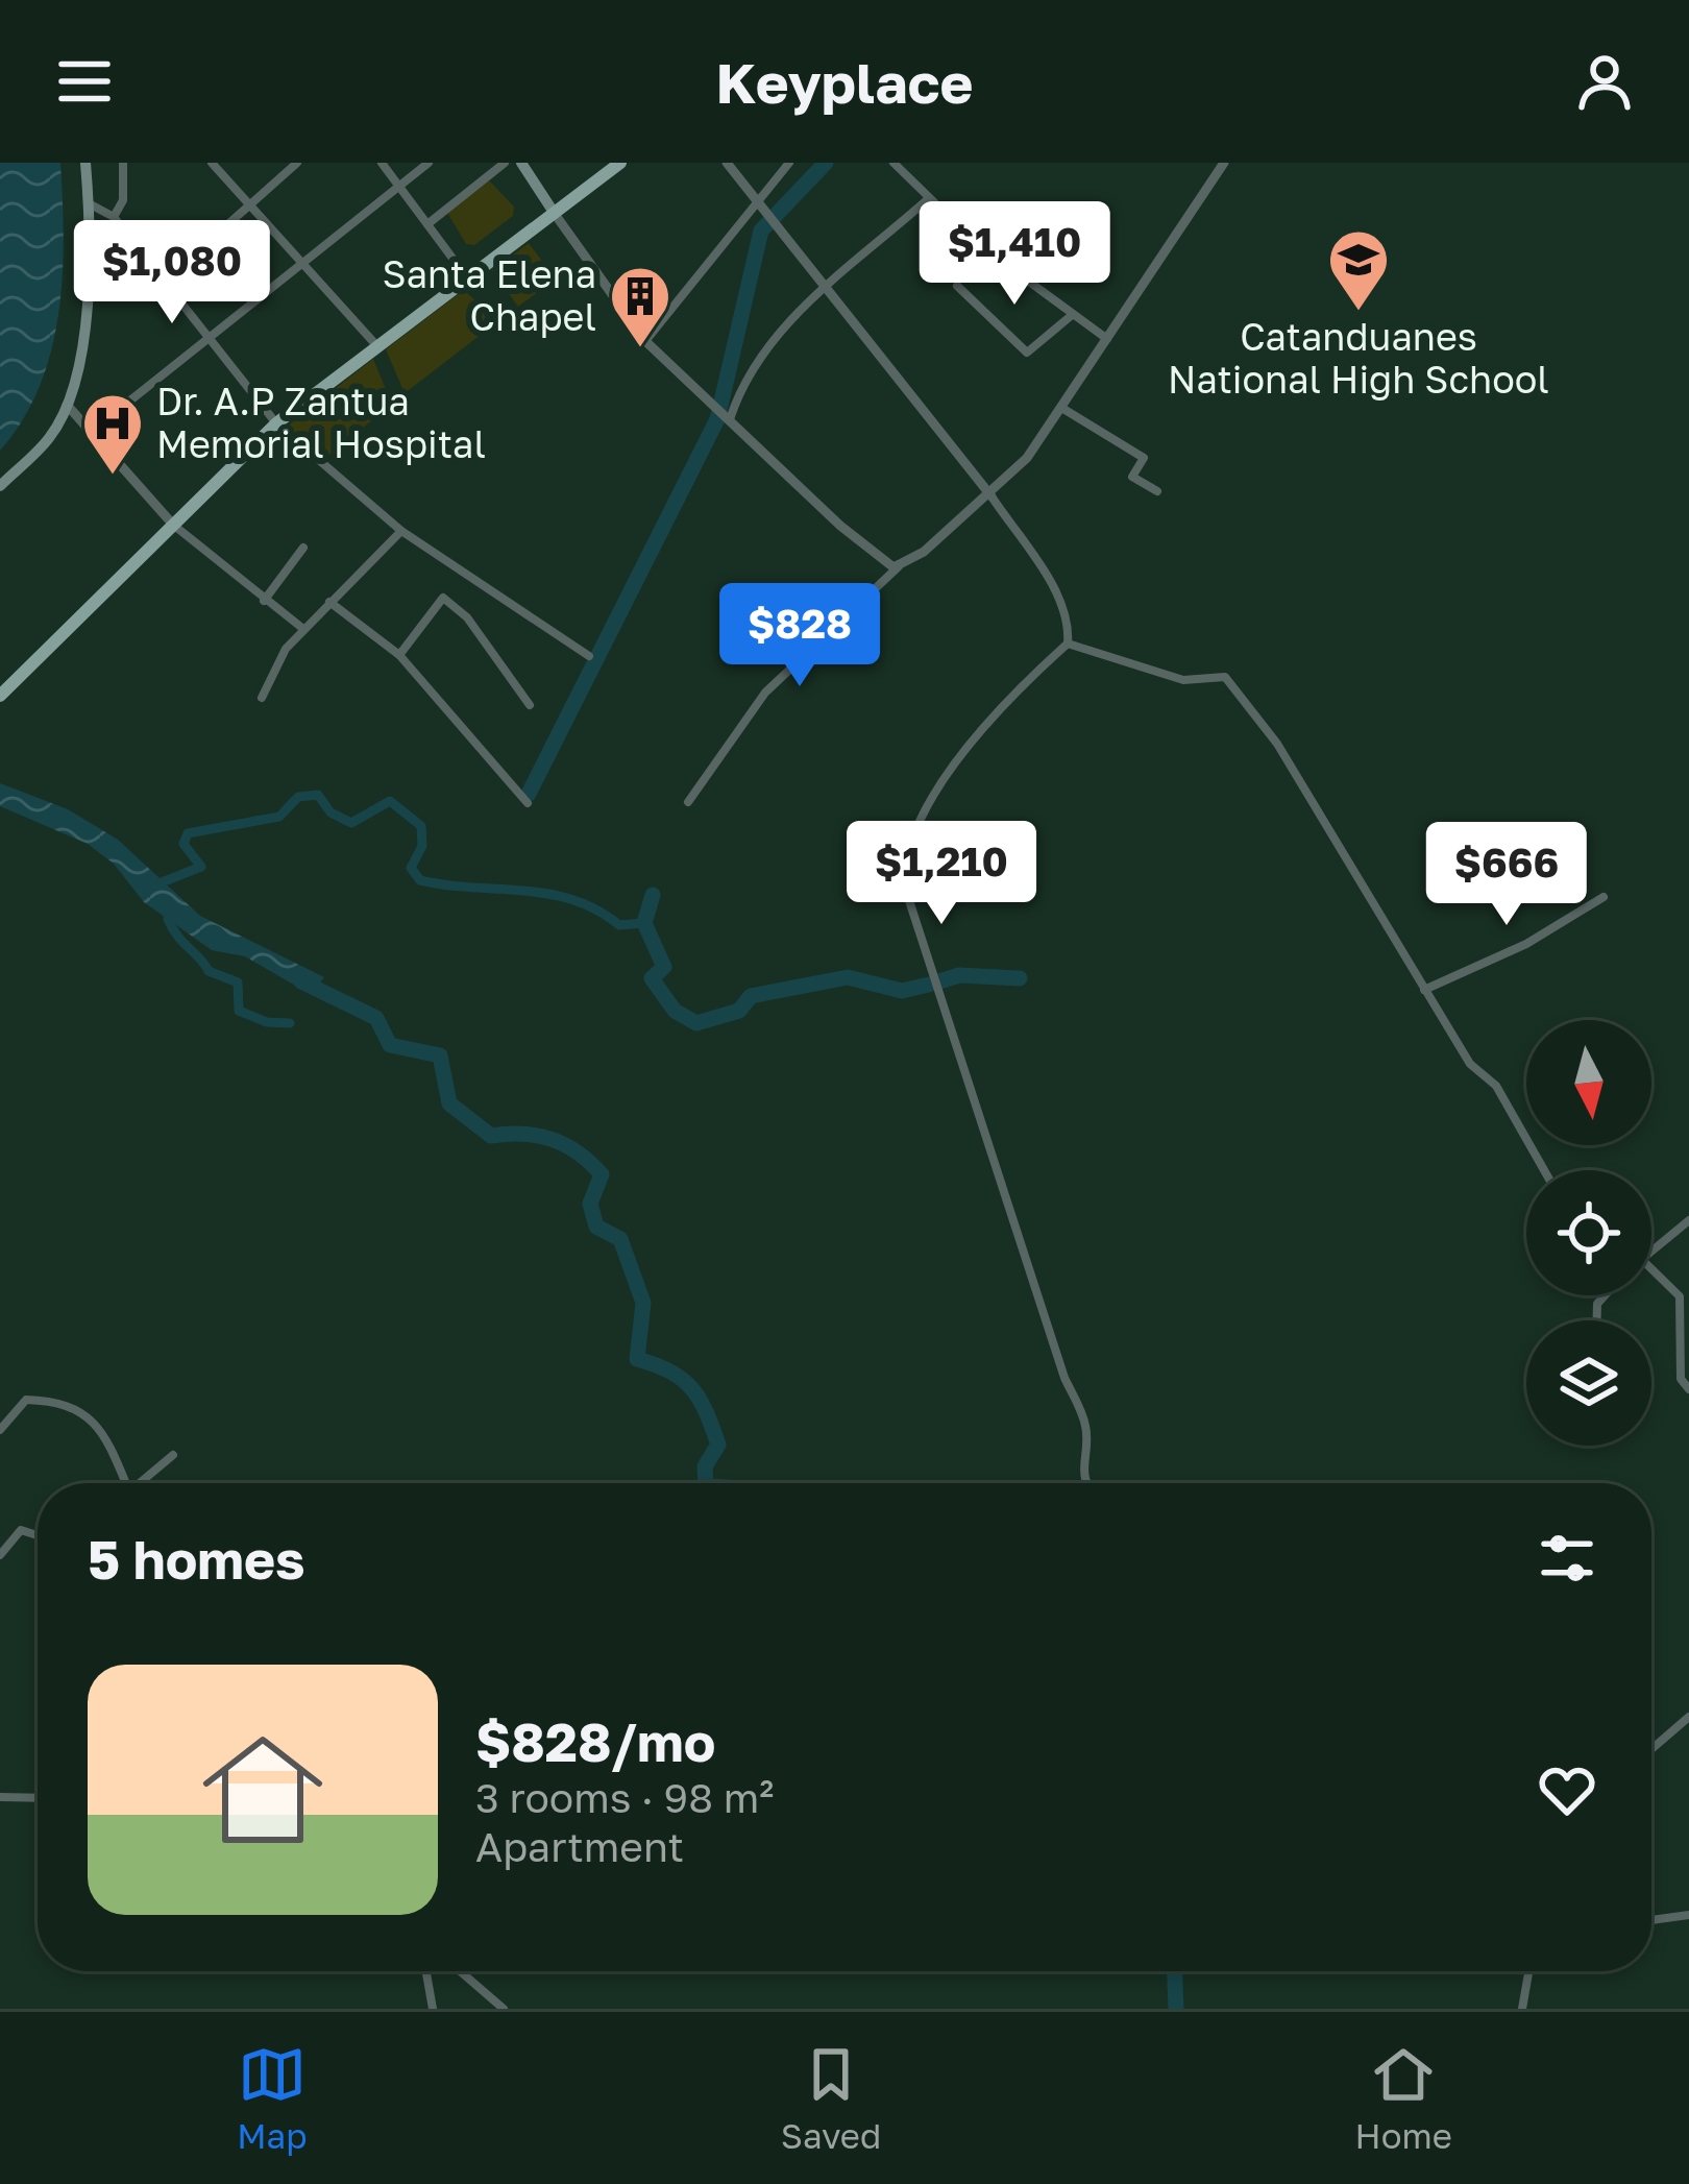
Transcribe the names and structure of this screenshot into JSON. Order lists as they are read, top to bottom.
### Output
{
  "places": {
    "school or university": ["Catanduanes National High School"],
    "building": ["Santa Elena Chapel"],
    "hospital": ["Dr. A.P Zantua Memorial Hospital"]
  },
  "north": "bottom",
  "page": {
    "header": "Keyplace",
    "price": [
      "$1,410",
      "$1,080",
      "$828",
      "$1,210",
      "$666"
    ],
    "heading": "5 homes",
    "list": [
      {
        "name": "$828/mo",
        "note": "3 rooms · 98 m² · Apartment"
      }
    ],
    "tabs": ["Map", "Saved", "Home"]
  }
}
